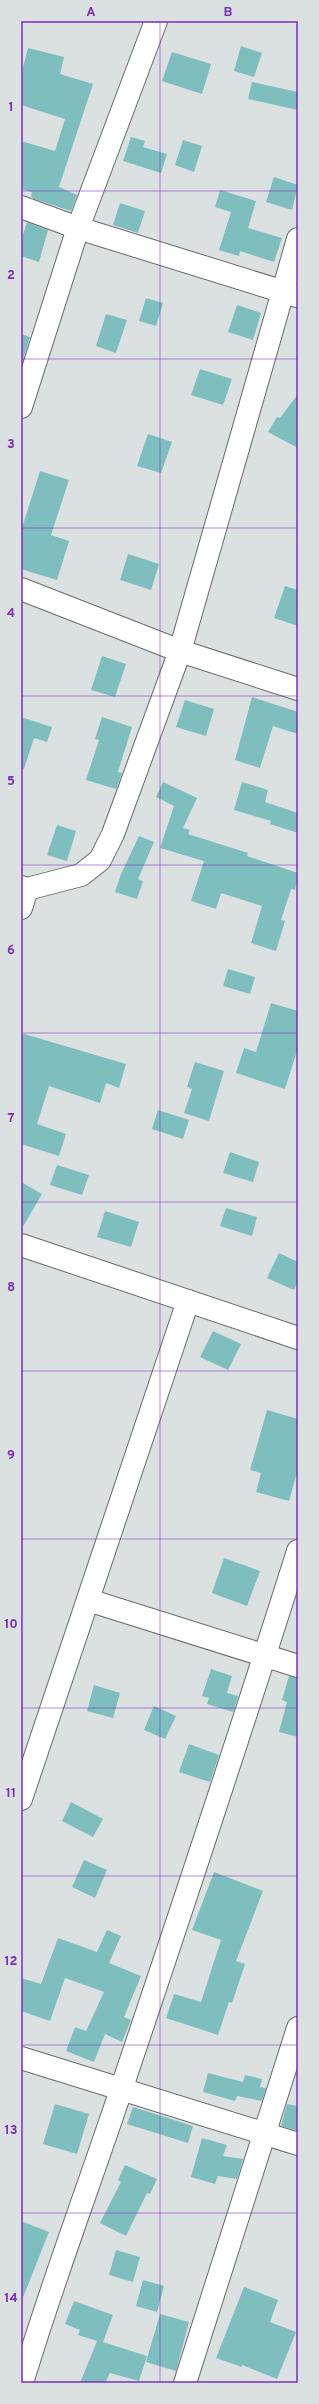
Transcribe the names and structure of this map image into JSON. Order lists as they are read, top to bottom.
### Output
{
  "grid": {
    "columns": ["A", "B"],
    "rows": [
      "1",
      "2",
      "3",
      "4",
      "5",
      "6",
      "7",
      "8",
      "9",
      "10",
      "11",
      "12",
      "13",
      "14"
    ]
  }
}
